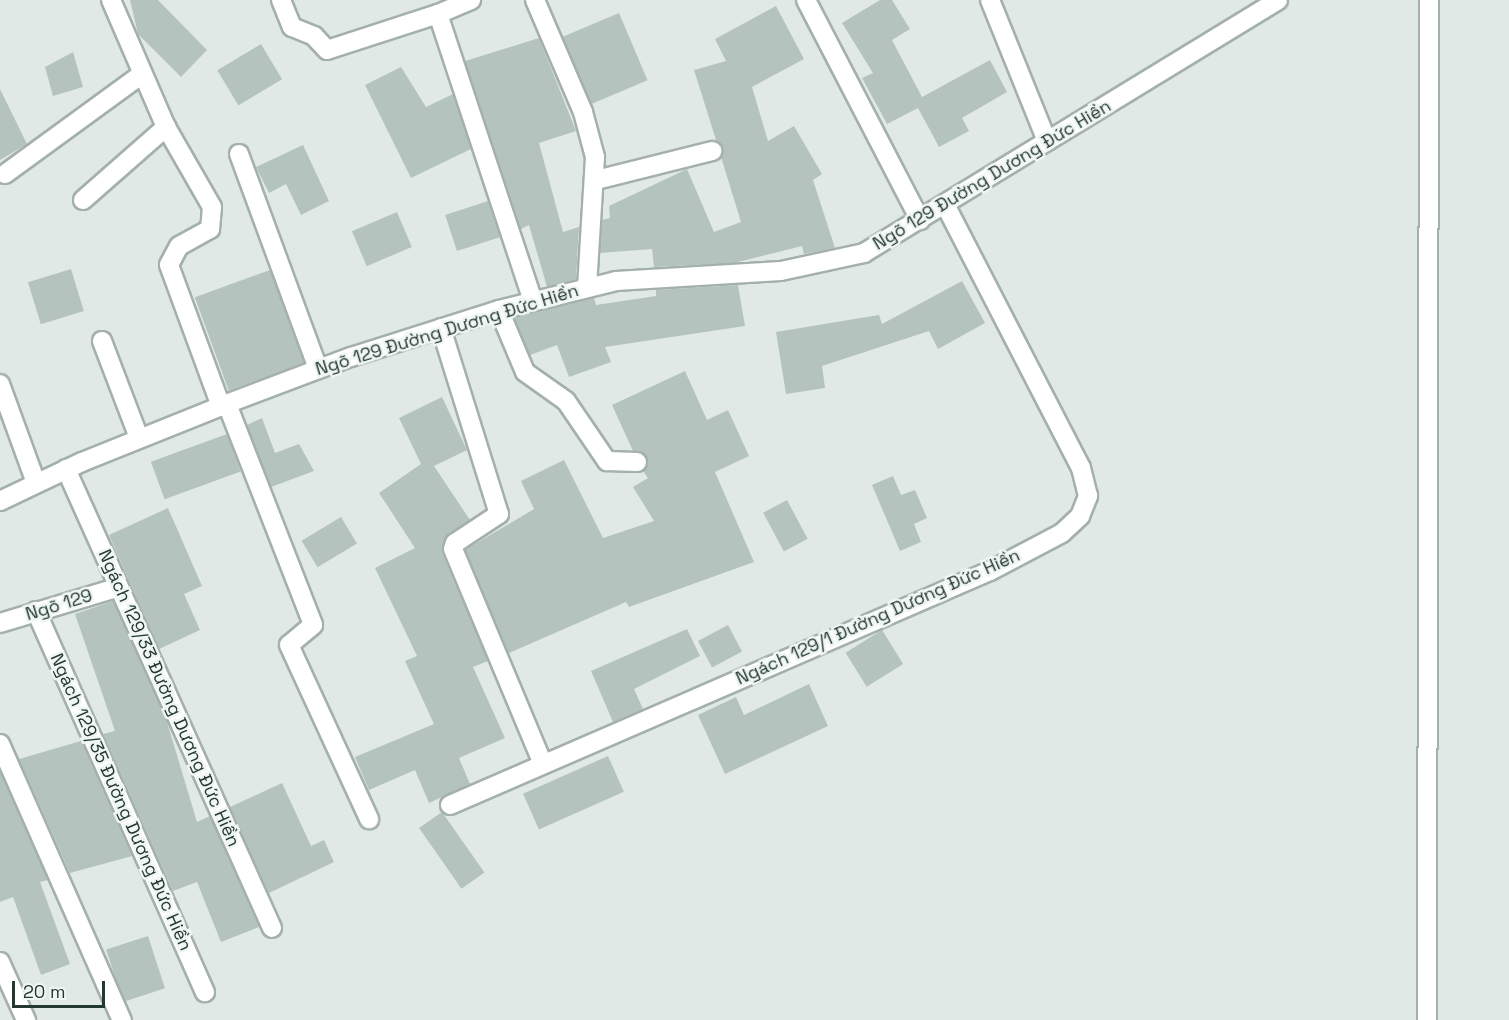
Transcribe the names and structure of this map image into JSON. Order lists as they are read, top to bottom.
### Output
{
  "streets": {
    "street": [
      "Ngõ 129 Đường Dương Đức Hiền",
      "Ngõ 129",
      "Ngách 129/1 Đường Dương Đức Hiền",
      "Ngách 129/33 Đường Dương Đức Hiền",
      "Ngách 129/35 Đường Dương Đức Hiền"
    ]
  },
  "crossings": [
    ["Ngõ 129 Đường Dương Đức Hiền", "Ngách 129/1 Đường Dương Đức Hiền"],
    ["Ngõ 129 Đường Dương Đức Hiền", "Ngách 129/33 Đường Dương Đức Hiền"],
    ["Ngõ 129", "Ngách 129/33 Đường Dương Đức Hiền"],
    ["Ngõ 129", "Ngách 129/35 Đường Dương Đức Hiền"]
  ],
  "scale_bar": "20 m"
}
